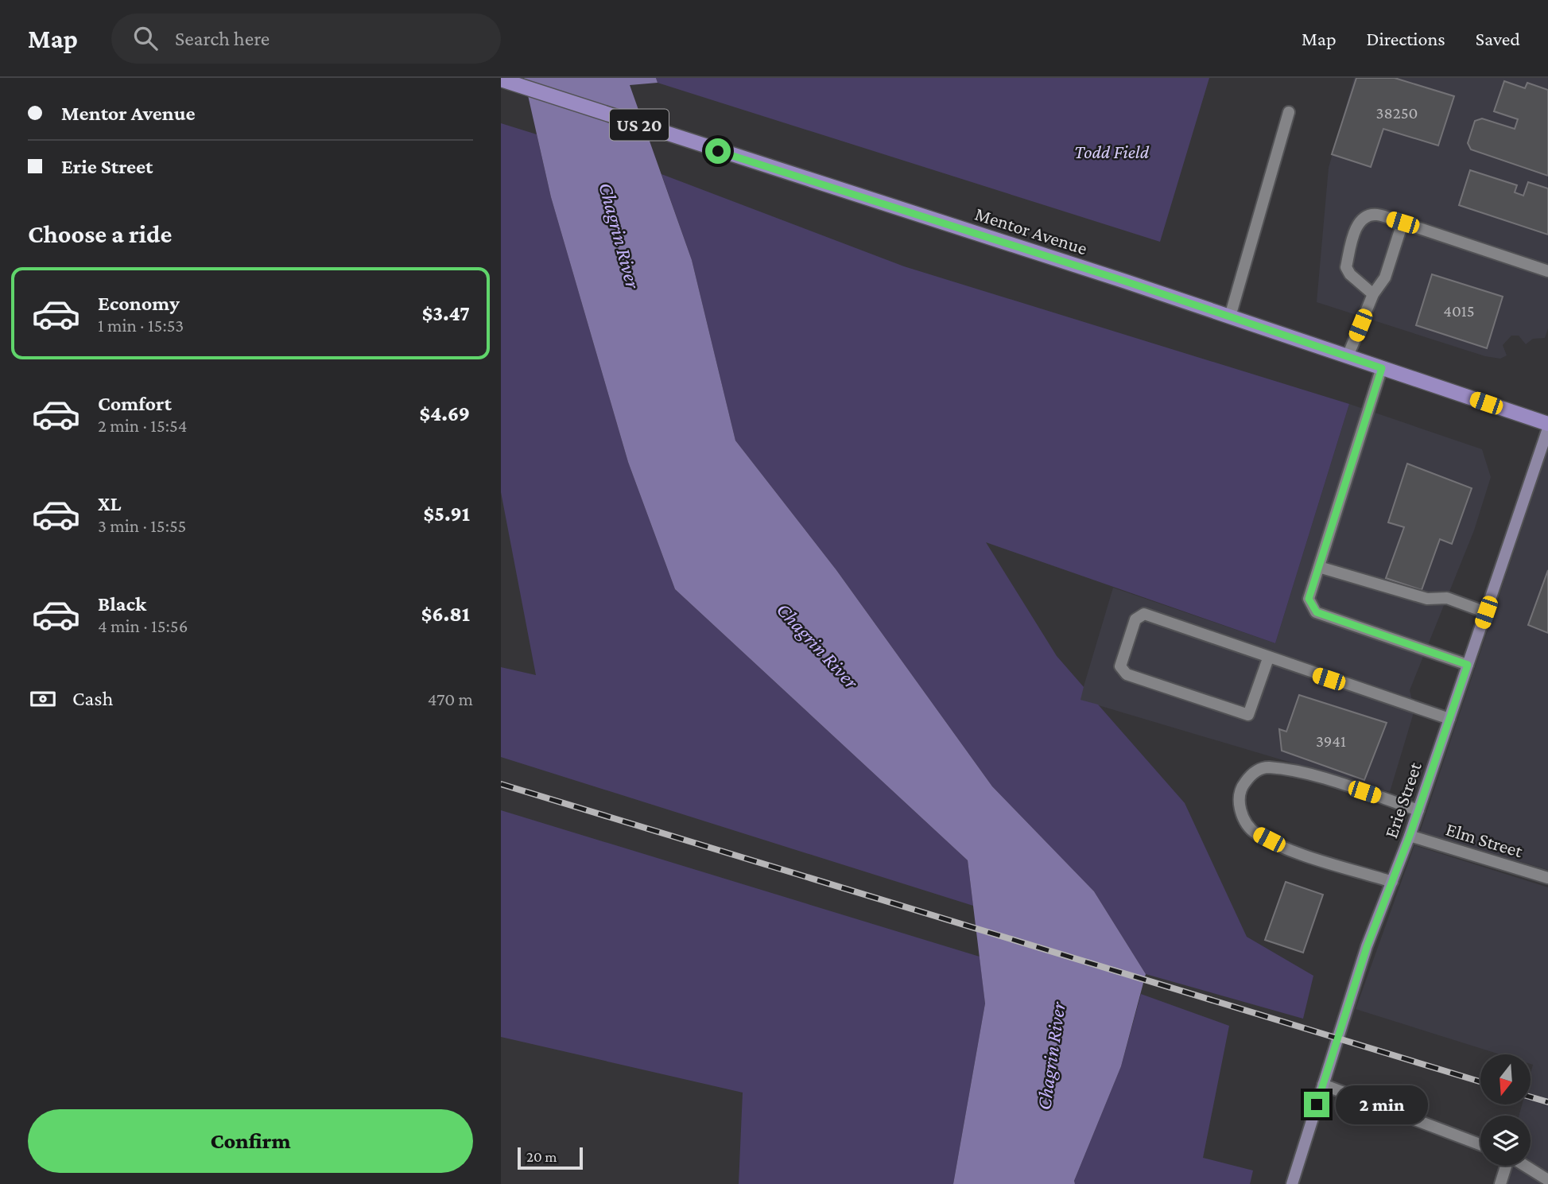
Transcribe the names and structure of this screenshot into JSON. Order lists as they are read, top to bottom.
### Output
{
  "streets": {
    "main road": ["US 20", "Mentor Avenue"],
    "street": ["Erie Street", "Elm Street"]
  },
  "crossings": [
    ["Erie Street", "Elm Street"]
  ],
  "water": ["Chagrin River"],
  "parks": ["Todd Field"],
  "house_numbers": ["38250", "4015", "3941"],
  "scale_bar": "20 m",
  "north": "bottom",
  "page": {
    "header": "Map",
    "search": "Search here",
    "nav": ["Map", "Directions", "Saved"],
    "banner": ["Mentor Avenue", "Erie Street"],
    "heading": "Choose a ride",
    "list": [
      {
        "name": "Economy",
        "note": "1 min · 15:53",
        "value": "$3.47"
      },
      {
        "name": "Comfort",
        "note": "2 min · 15:54",
        "value": "$4.69"
      },
      {
        "name": "XL",
        "note": "3 min · 15:55",
        "value": "$5.91"
      },
      {
        "name": "Black",
        "note": "4 min · 15:56",
        "value": "$6.81"
      }
    ],
    "pay": ["Cash", "470 m"],
    "bubble": "2 min",
    "buttons": "Confirm",
    "scale": "20 m"
  }
}
